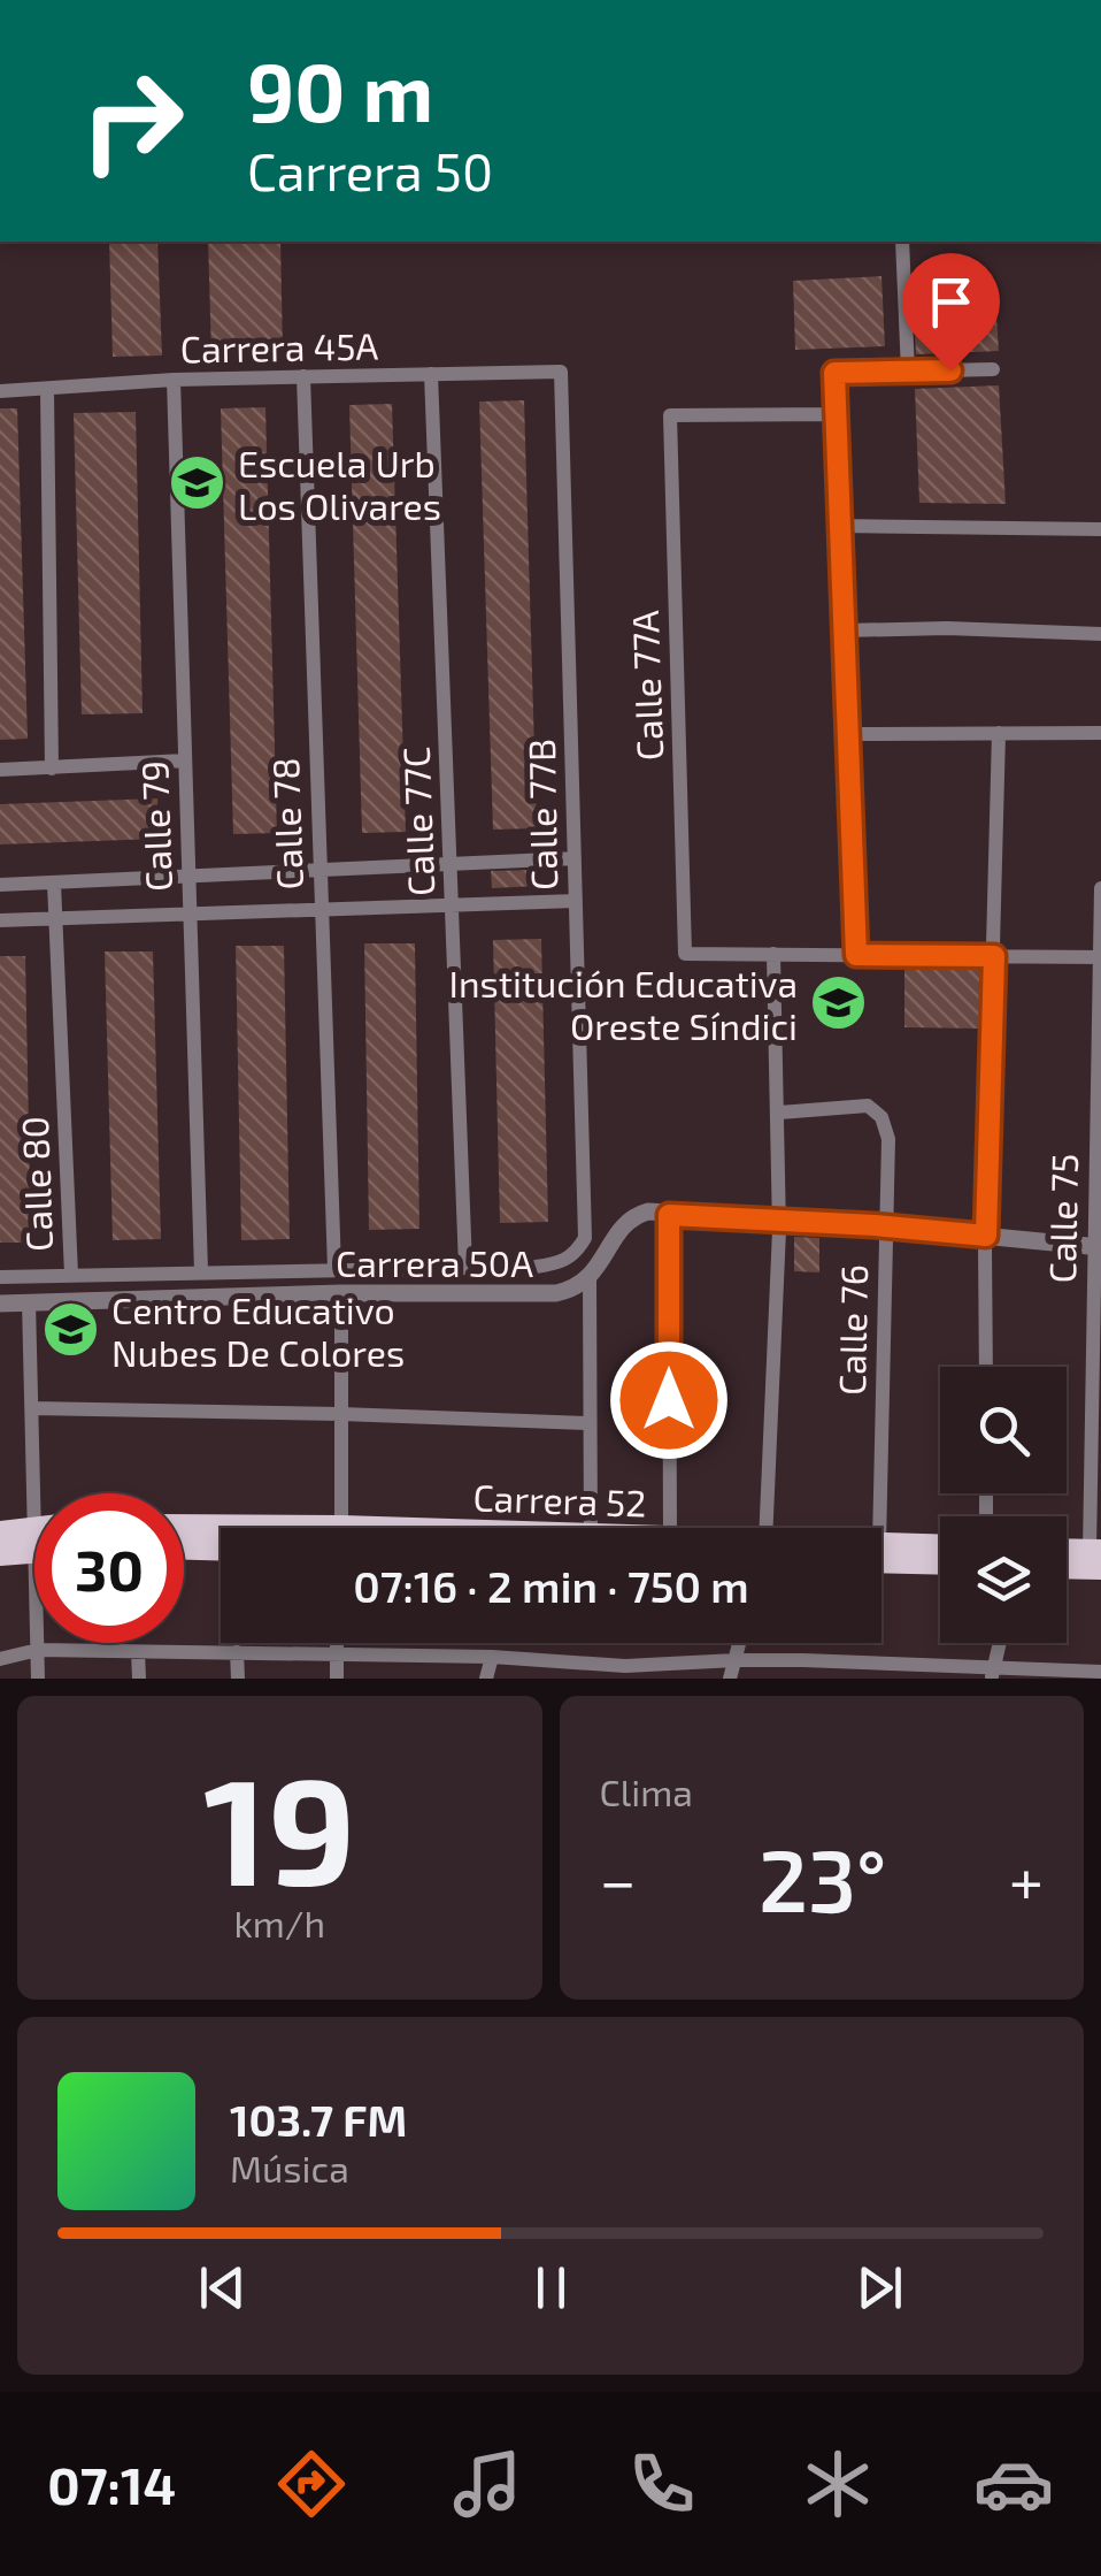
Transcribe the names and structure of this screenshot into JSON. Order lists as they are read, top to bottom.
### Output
{
  "streets": {
    "main road": ["Carrera 52"],
    "street": [
      "Carrera 45A",
      "Calle 77A",
      "Calle 77B",
      "Calle 77C",
      "Calle 78",
      "Calle 79",
      "Calle 80",
      "Calle 75",
      "Carrera 50A",
      "Calle 76"
    ]
  },
  "crossings": [
    ["Carrera 45A", "Calle 77B"],
    ["Carrera 45A", "Calle 77C"],
    ["Carrera 45A", "Calle 78"],
    ["Carrera 45A", "Calle 79"],
    ["Calle 77B", "Calle 77C"],
    ["Calle 80", "Carrera 50A"]
  ],
  "places": {
    "school or university": ["Escuela Urb Los Olivares", "Institución Educativa Oreste Síndici", "Centro Educativo Nubes De Colores"]
  },
  "page": {
    "turn": ["90 m", "Carrera 50"],
    "limit": "30",
    "trip": "07:16 · 2 min · 750 m",
    "tile": [
      ["19", "km/h"],
      "Clima"
    ],
    "heat": ["−", "23°", "+"],
    "song": ["103.7 FM", "Música"],
    "tabs": "07:14"
  }
}
